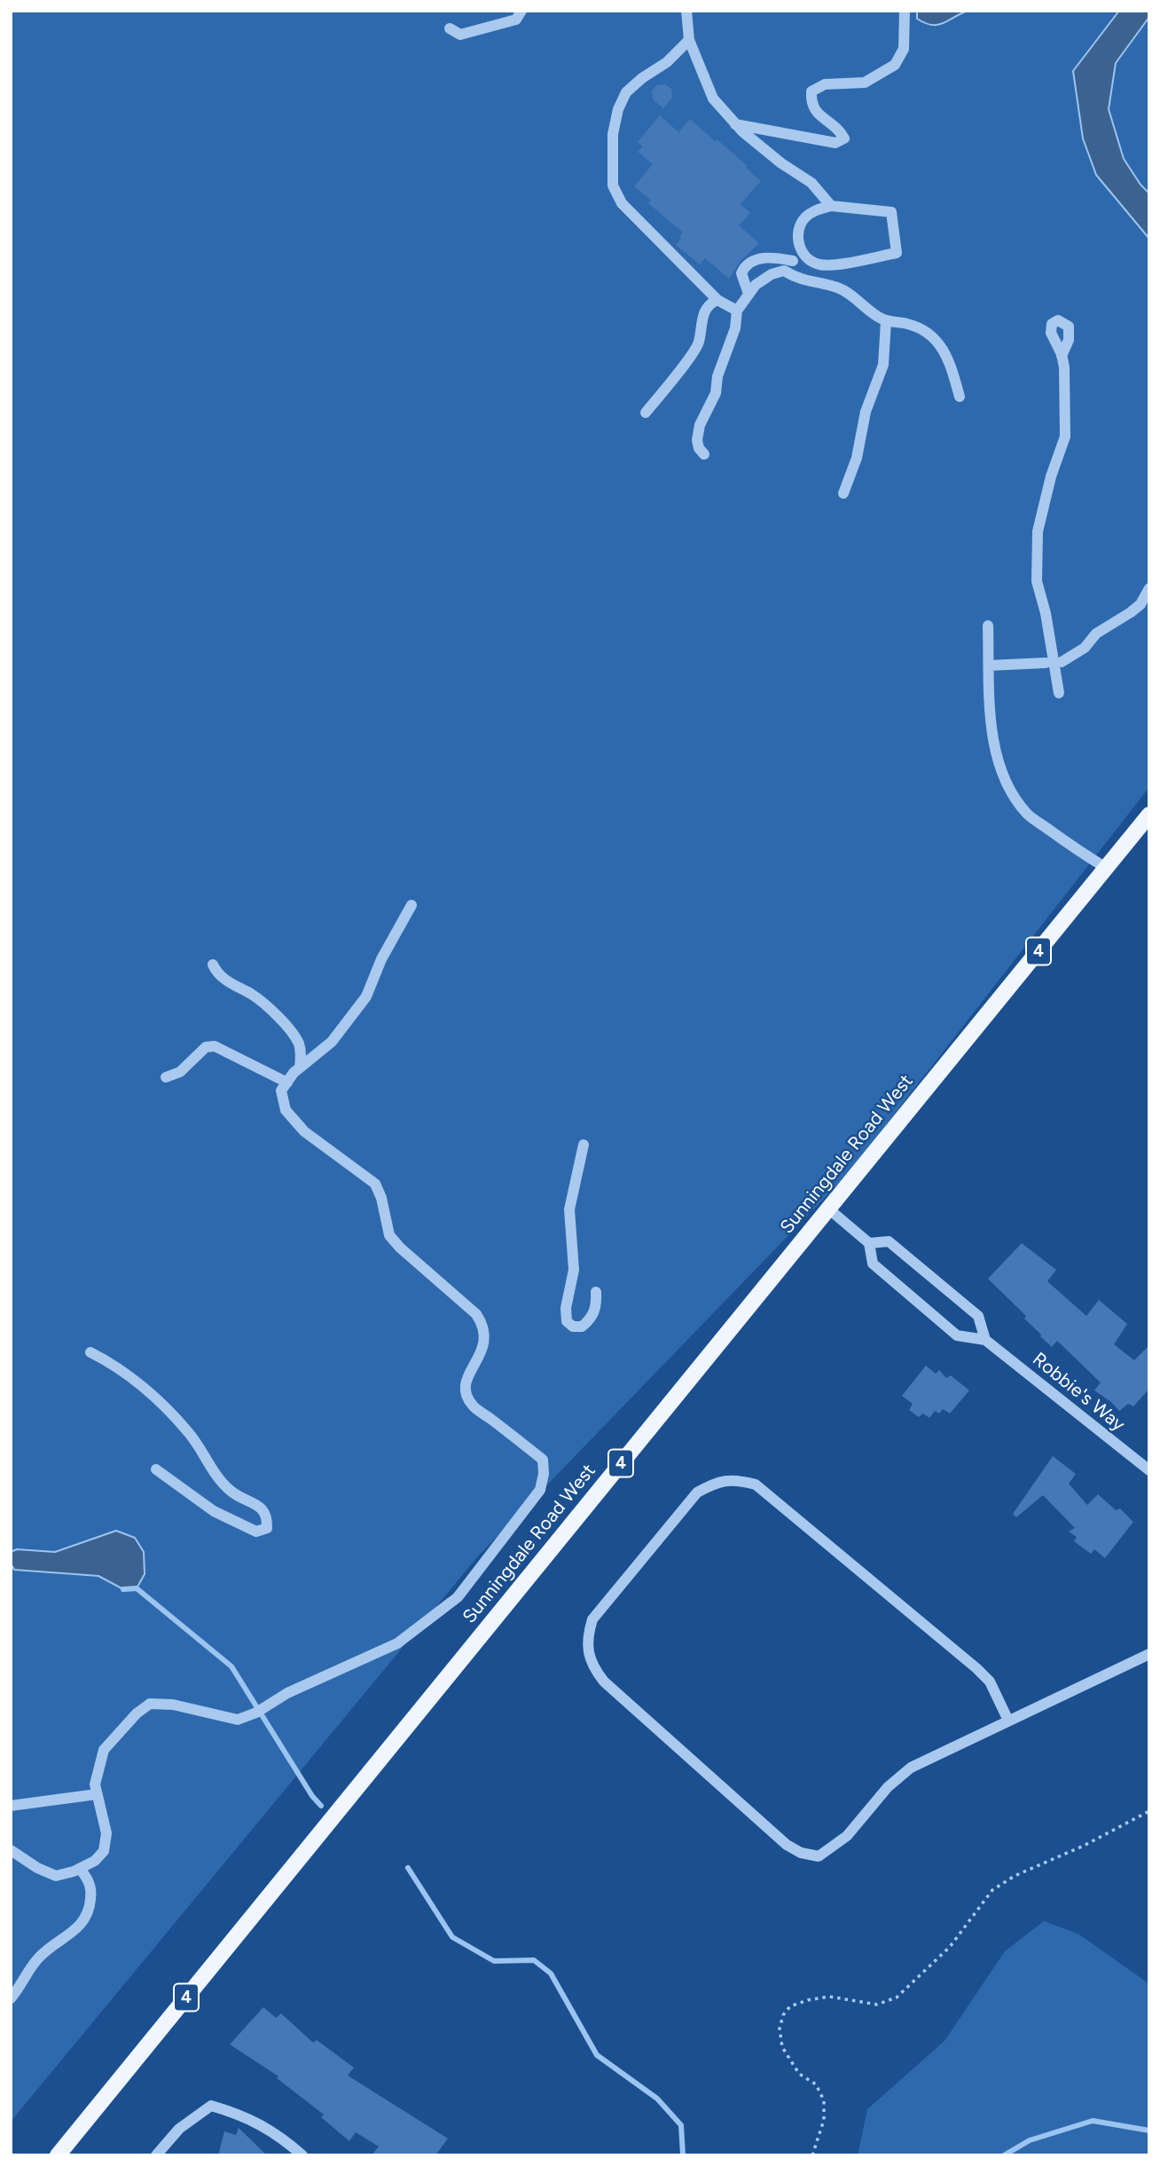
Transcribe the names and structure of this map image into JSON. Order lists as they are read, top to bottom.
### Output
{
  "streets": {
    "main road": ["4", "Sunningdale Road West"],
    "street": ["Robbie's Way"]
  },
  "crossings": [
    ["Sunningdale Road West", "Robbie's Way"]
  ]
}
